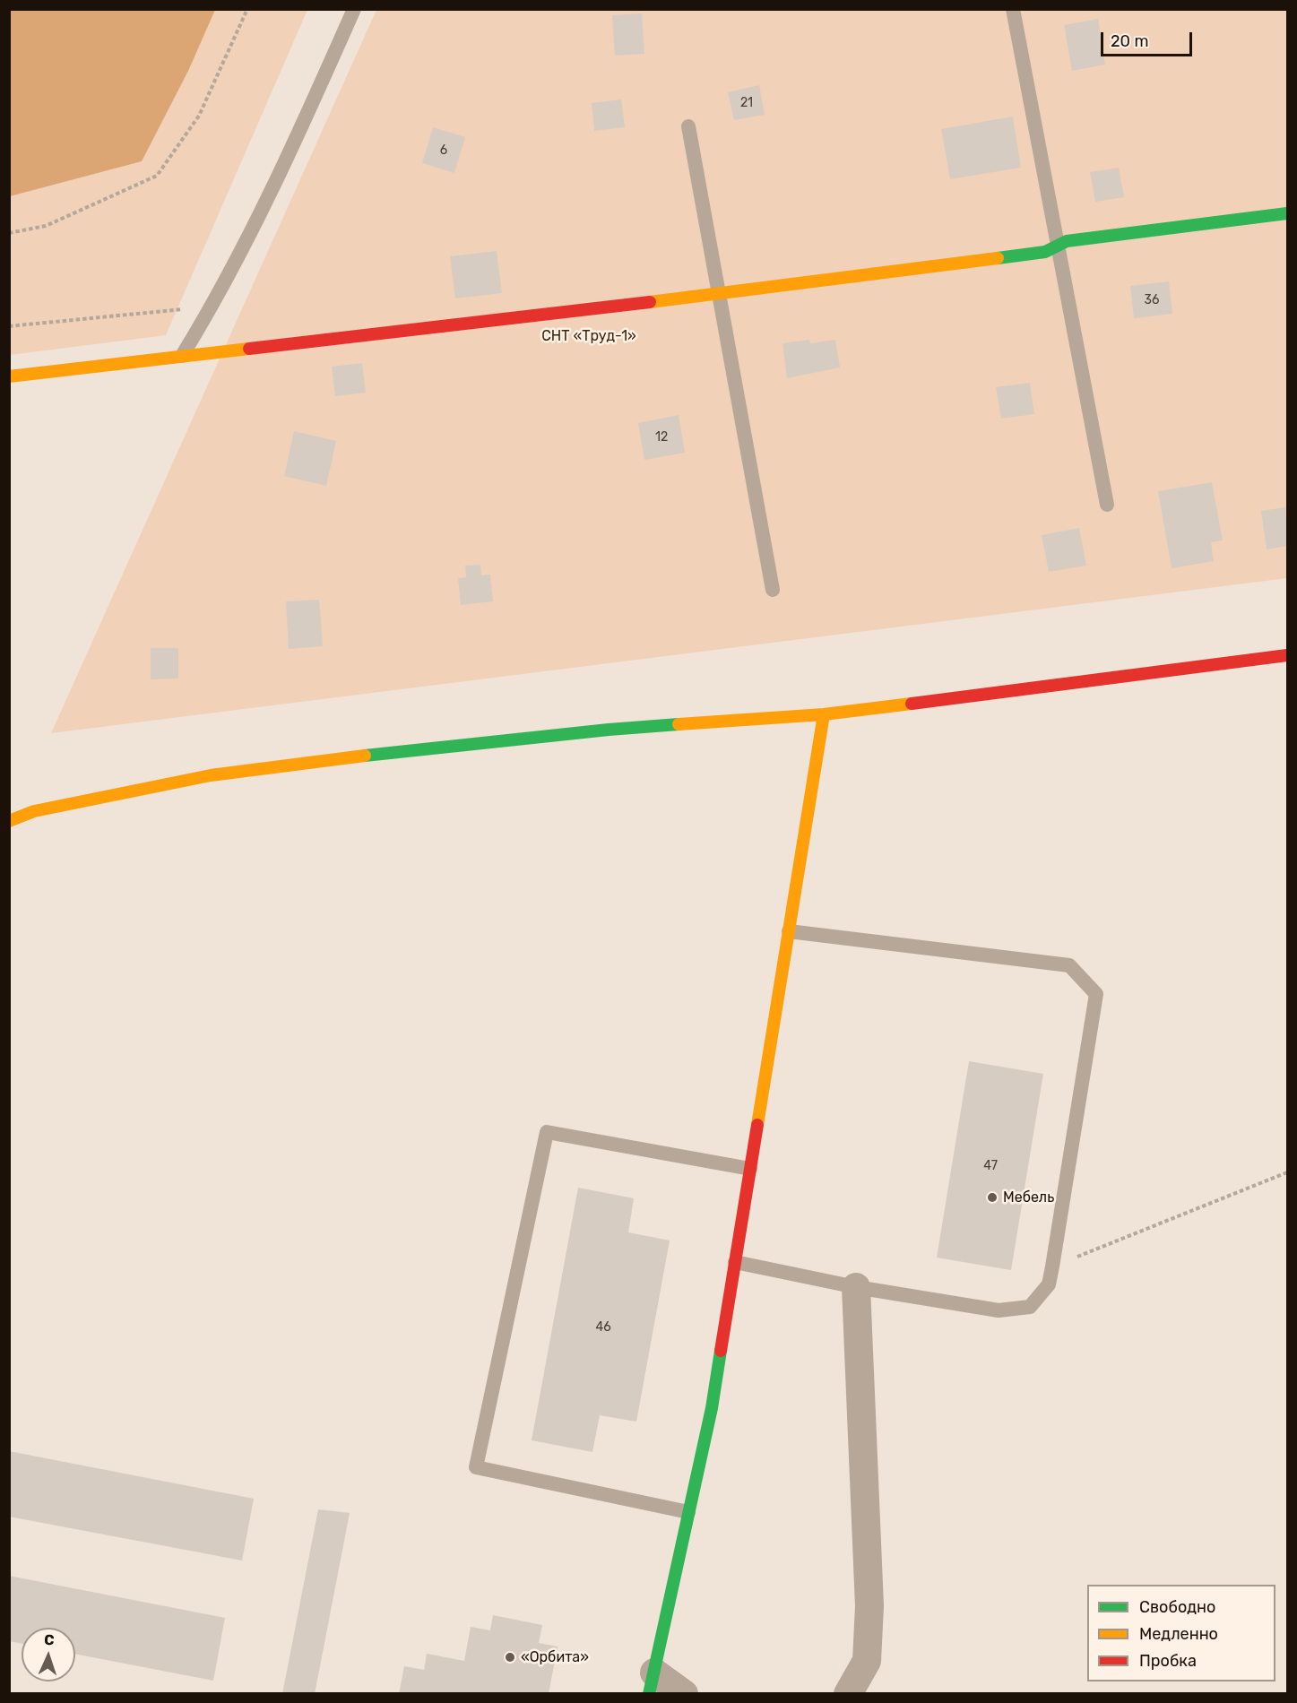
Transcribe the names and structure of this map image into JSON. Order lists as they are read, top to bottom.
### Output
{
  "parks": ["СНТ «Труд-1»"],
  "places": ["Мебель", "«Орбита»"],
  "house_numbers": [
    "21",
    "6",
    "36",
    "12",
    "47",
    "46"
  ],
  "legend": ["Свободно", "Медленно", "Пробка"],
  "scale_bar": "20 m",
  "north": "top"
}
